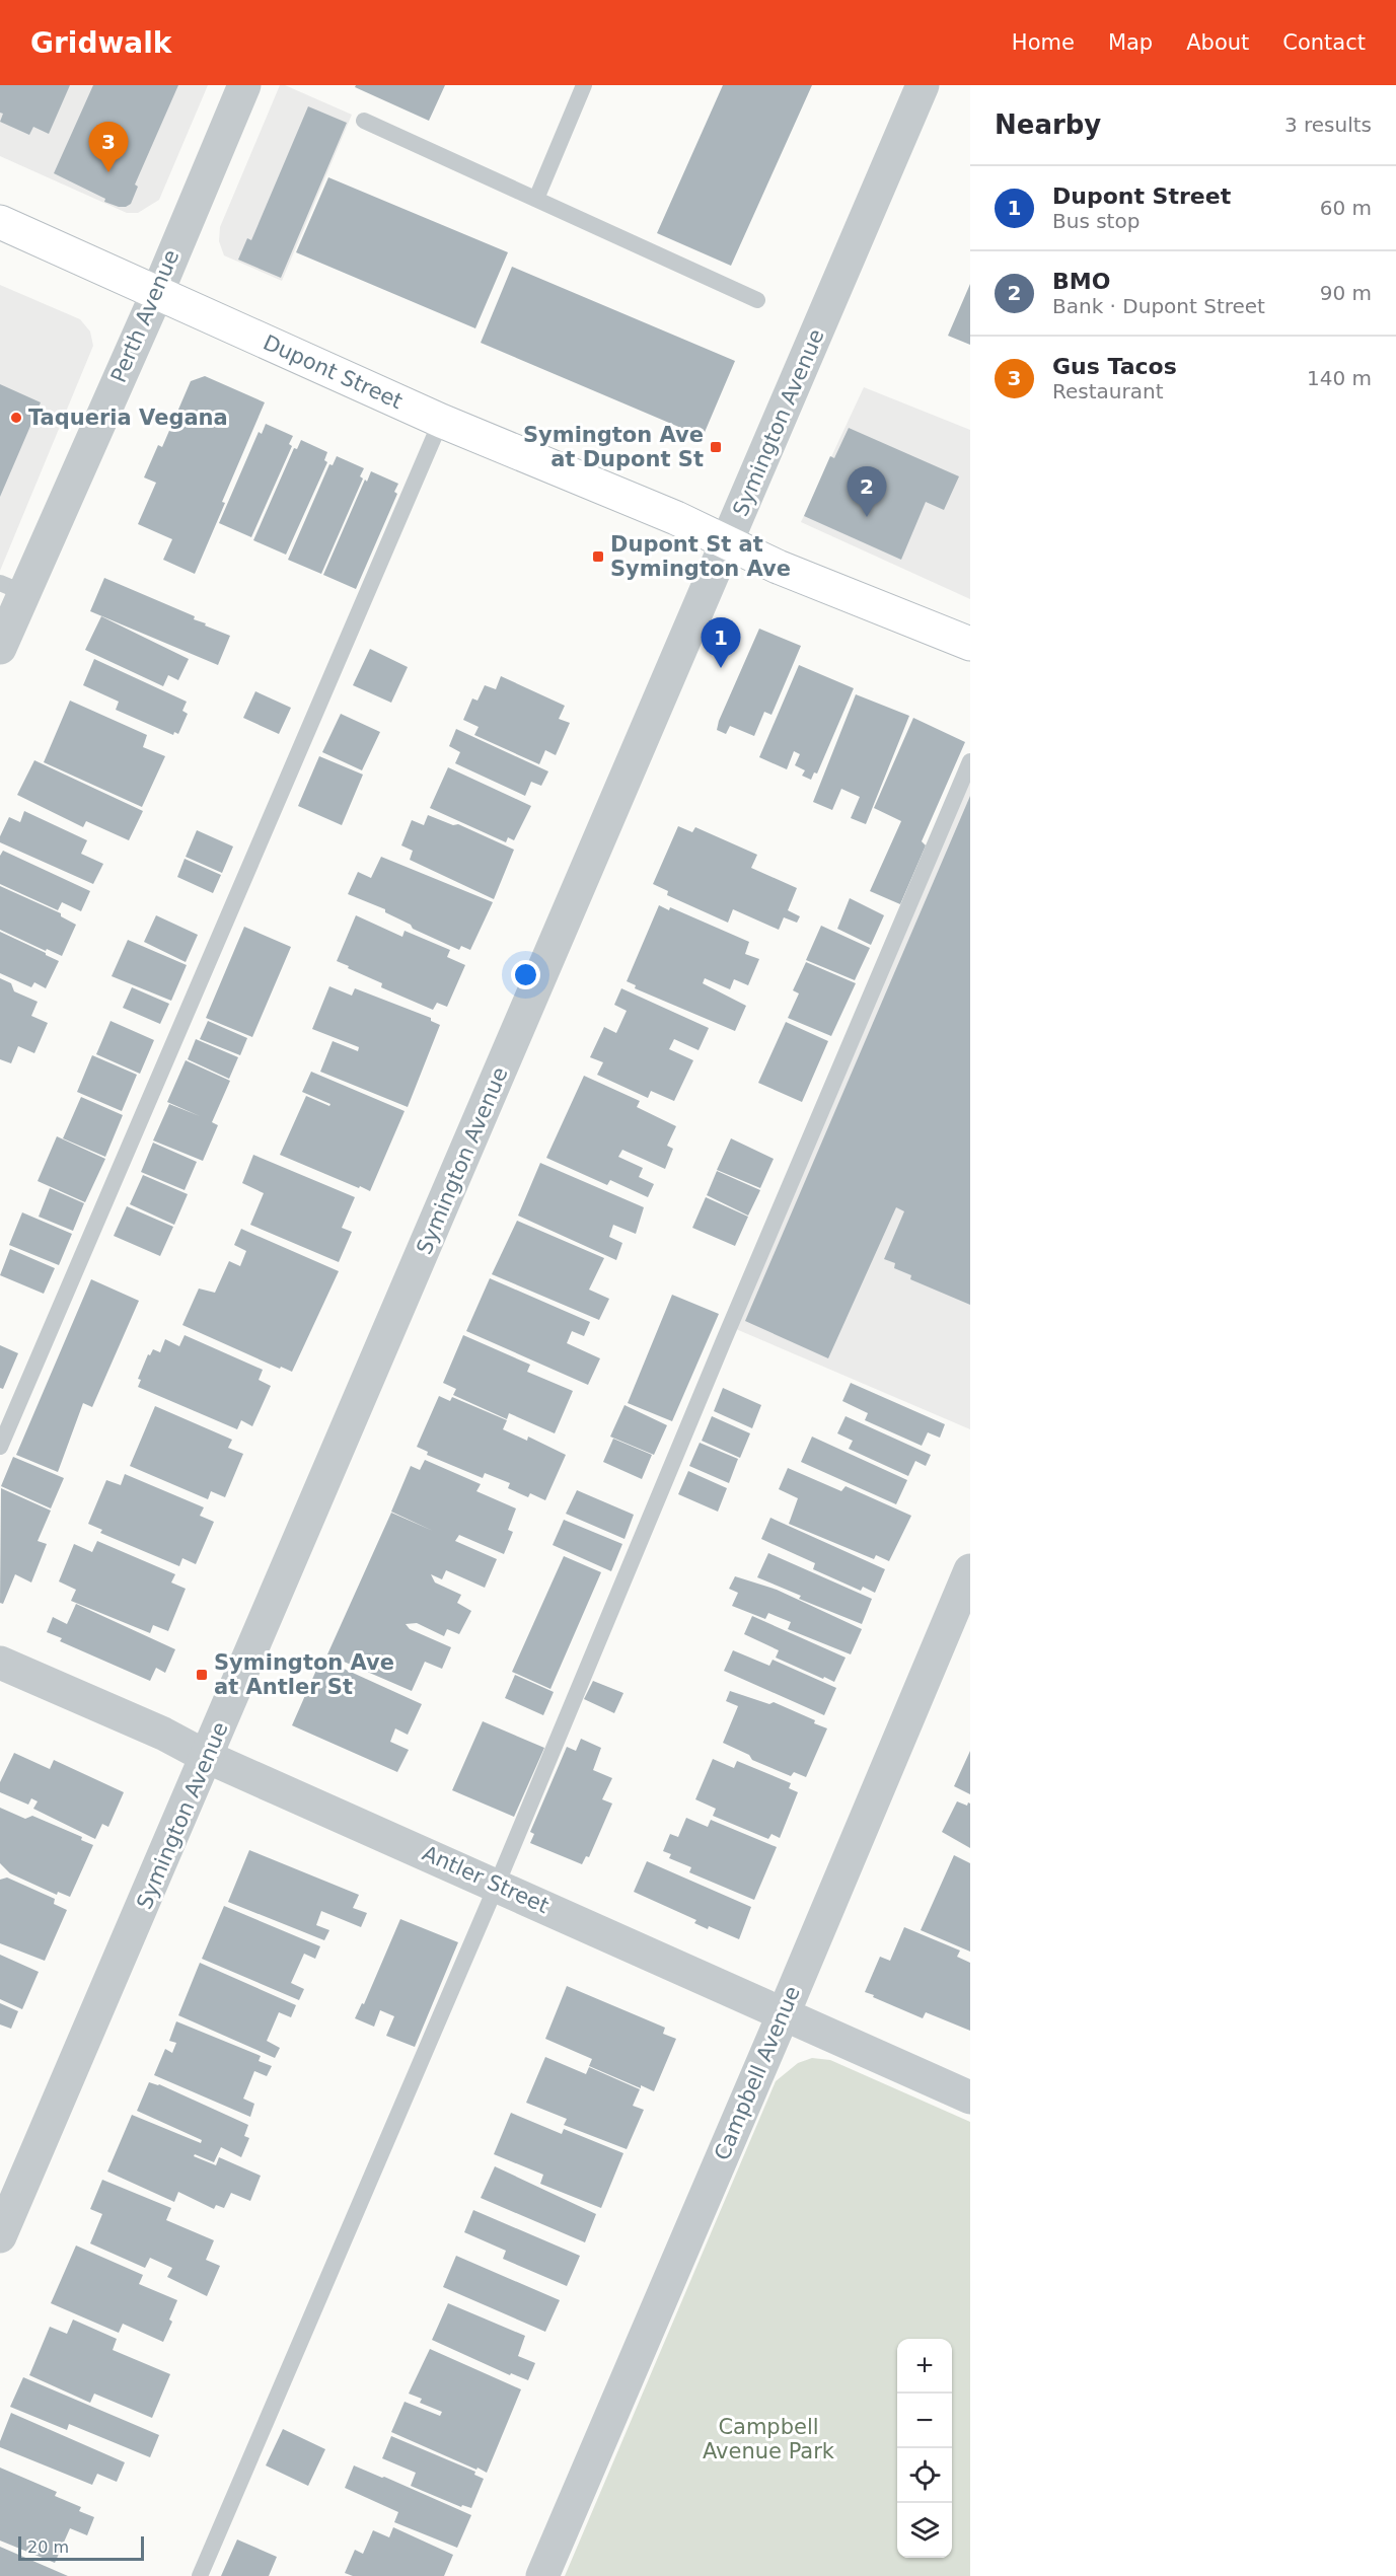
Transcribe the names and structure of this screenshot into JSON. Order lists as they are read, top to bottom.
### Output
{
  "streets": {
    "main road": ["Dupont Street"],
    "street": [
      "Perth Avenue",
      "Symington Avenue",
      "Antler Street",
      "Campbell Avenue"
    ]
  },
  "crossings": [
    ["Perth Avenue", "Dupont Street"],
    ["Dupont Street", "Symington Avenue"],
    ["Symington Avenue", "Antler Street"],
    ["Antler Street", "Campbell Avenue"]
  ],
  "parks": ["Campbell Avenue Park"],
  "places": {
    "other": ["Taqueria Vegana"],
    "transit": ["Symington Ave at Dupont St", "Dupont St at Symington Ave", "Symington Ave at Antler St"]
  },
  "scale_bar": "20 m",
  "page": {
    "header": "Gridwalk",
    "nav": [
      "Home",
      "Map",
      "About",
      "Contact"
    ],
    "heading": ["Nearby", "3 results"],
    "pins": ["3", "2", "1"],
    "list": [
      {
        "mark": "1",
        "name": "Dupont Street",
        "note": "Bus stop",
        "value": "60 m"
      },
      {
        "mark": "2",
        "name": "BMO",
        "note": "Bank · Dupont Street",
        "value": "90 m"
      },
      {
        "mark": "3",
        "name": "Gus Tacos",
        "note": "Restaurant",
        "value": "140 m"
      }
    ],
    "map_buttons": ["+", "−"],
    "scale": "20 m"
  }
}
